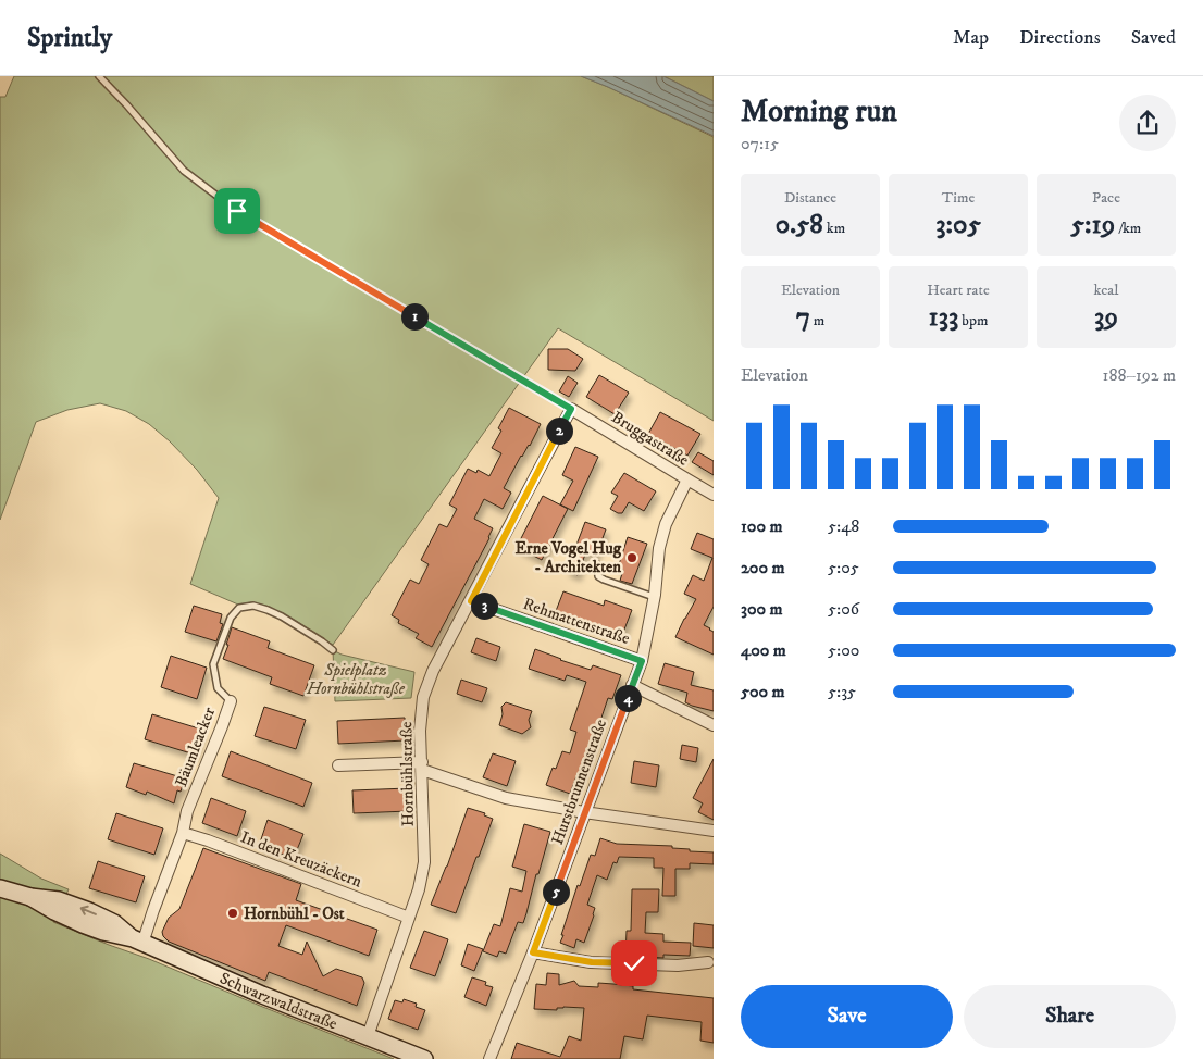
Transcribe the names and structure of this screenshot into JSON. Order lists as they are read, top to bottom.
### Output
{
  "streets": {
    "main road": ["Schwarzwaldstraße"],
    "street": [
      "Bruggastraße",
      "Rehmattenstraße",
      "Bäumleacker",
      "Hornbühlstraße",
      "Hurstbrunnenstraße",
      "In den Kreuzäckern"
    ]
  },
  "crossings": [
    ["Bruggastraße", "Hornbühlstraße"],
    ["Bruggastraße", "Hurstbrunnenstraße"],
    ["Rehmattenstraße", "Hornbühlstraße"],
    ["Rehmattenstraße", "Hurstbrunnenstraße"],
    ["Bäumleacker", "In den Kreuzäckern"],
    ["Bäumleacker", "Schwarzwaldstraße"],
    ["Hornbühlstraße", "In den Kreuzäckern"],
    ["Hornbühlstraße", "Schwarzwaldstraße"]
  ],
  "parks": ["Spielplatz Hornbühlstraße"],
  "places": ["Erne Vogel Hug - Architekten", "Hornbühl - Ost"],
  "page": {
    "header": "Sprintly",
    "nav": ["Map", "Directions", "Saved"],
    "heading": ["Morning run", "07:15"],
    "stats": [
      ["Distance", "0.58 km"],
      ["Time", "3:05"],
      ["Pace", "5:19 /km"],
      ["Elevation", "7 m"],
      ["Heart rate", "133 bpm"],
      ["kcal", "39"]
    ],
    "pins": [
      "1",
      "2",
      "3",
      "4",
      "5"
    ],
    "chart": ["Elevation", "188–192 m"],
    "list": [
      {
        "name": "100 m",
        "note": "5:48"
      },
      {
        "name": "200 m",
        "note": "5:05"
      },
      {
        "name": "300 m",
        "note": "5:06"
      },
      {
        "name": "400 m",
        "note": "5:00"
      },
      {
        "name": "500 m",
        "note": "5:35"
      }
    ],
    "buttons": ["Save", "Share"]
  }
}
